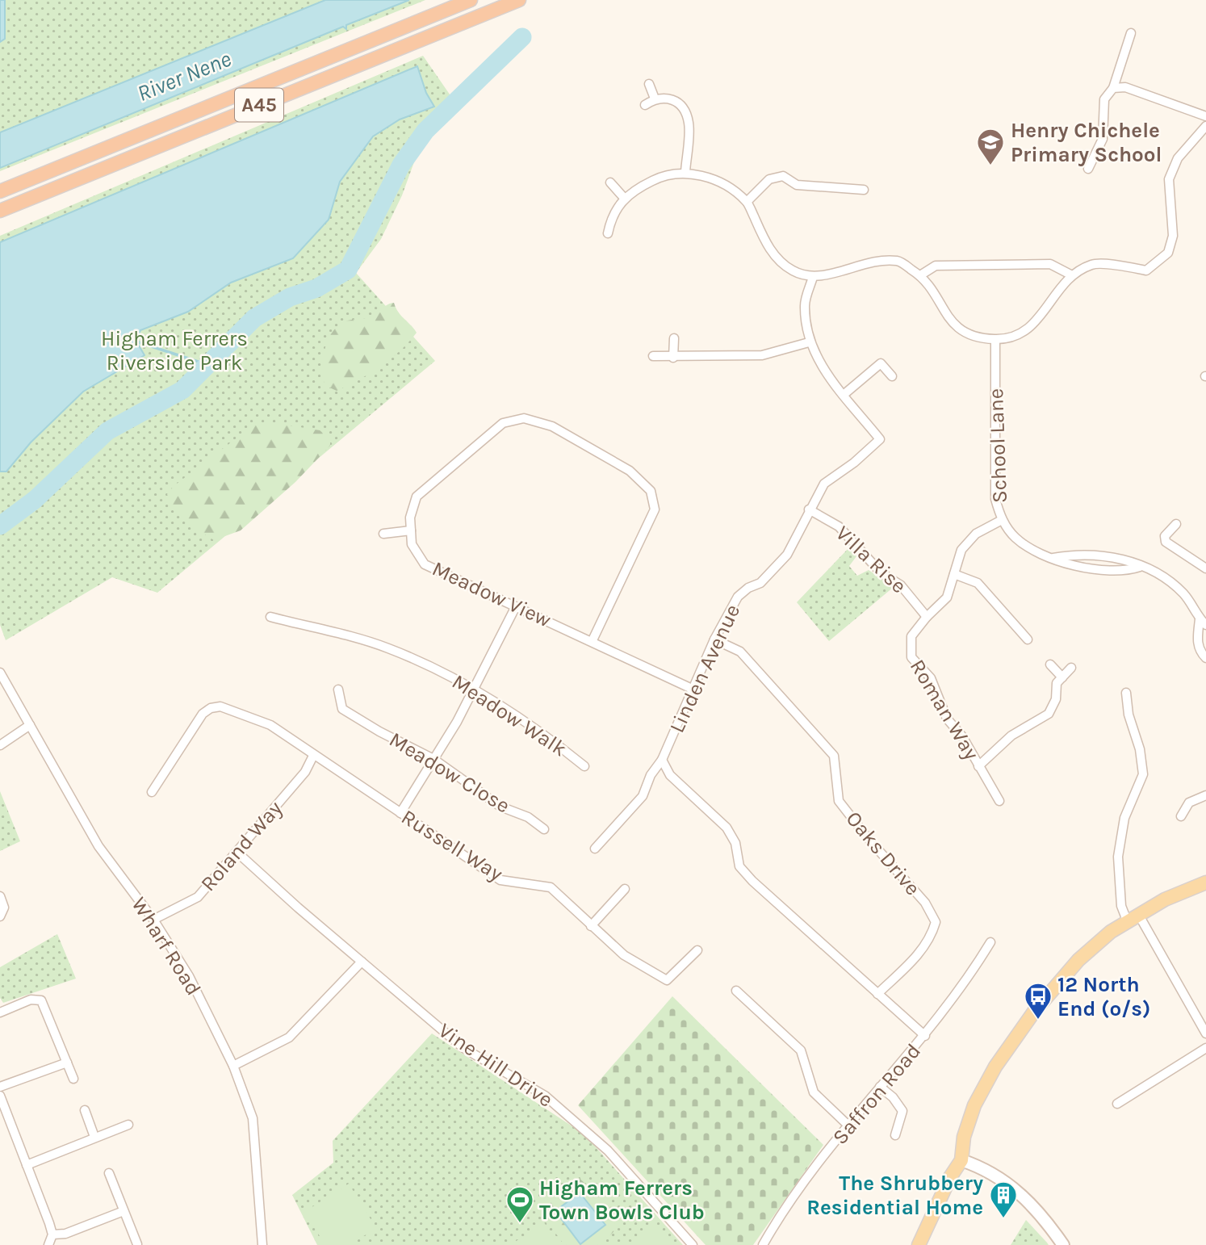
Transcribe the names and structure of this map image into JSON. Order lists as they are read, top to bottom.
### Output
{
  "streets": {
    "highway": ["A45"],
    "street": [
      "School Lane",
      "Villa Rise",
      "Meadow View",
      "Linden Avenue",
      "Roman Way",
      "Meadow Walk",
      "Meadow Close",
      "Russell Way",
      "Roland Way",
      "Oaks Drive",
      "Wharf Road",
      "Vine Hill Drive",
      "Saffron Road"
    ]
  },
  "crossings": [
    ["School Lane", "Roman Way"],
    ["Villa Rise", "Linden Avenue"],
    ["Villa Rise", "Roman Way"],
    ["Meadow View", "Linden Avenue"],
    ["Linden Avenue", "Oaks Drive"],
    ["Russell Way", "Roland Way"],
    ["Roland Way", "Wharf Road"],
    ["Roland Way", "Vine Hill Drive"]
  ],
  "water": ["River Nene"],
  "parks": ["Higham Ferrers Riverside Park"],
  "places": {
    "school or university": ["Henry Chichele Primary School"],
    "bus stop": ["12 North End (o/s)"],
    "building": ["The Shrubbery Residential Home"],
    "sports": ["Higham Ferrers Town Bowls Club"]
  }
}
